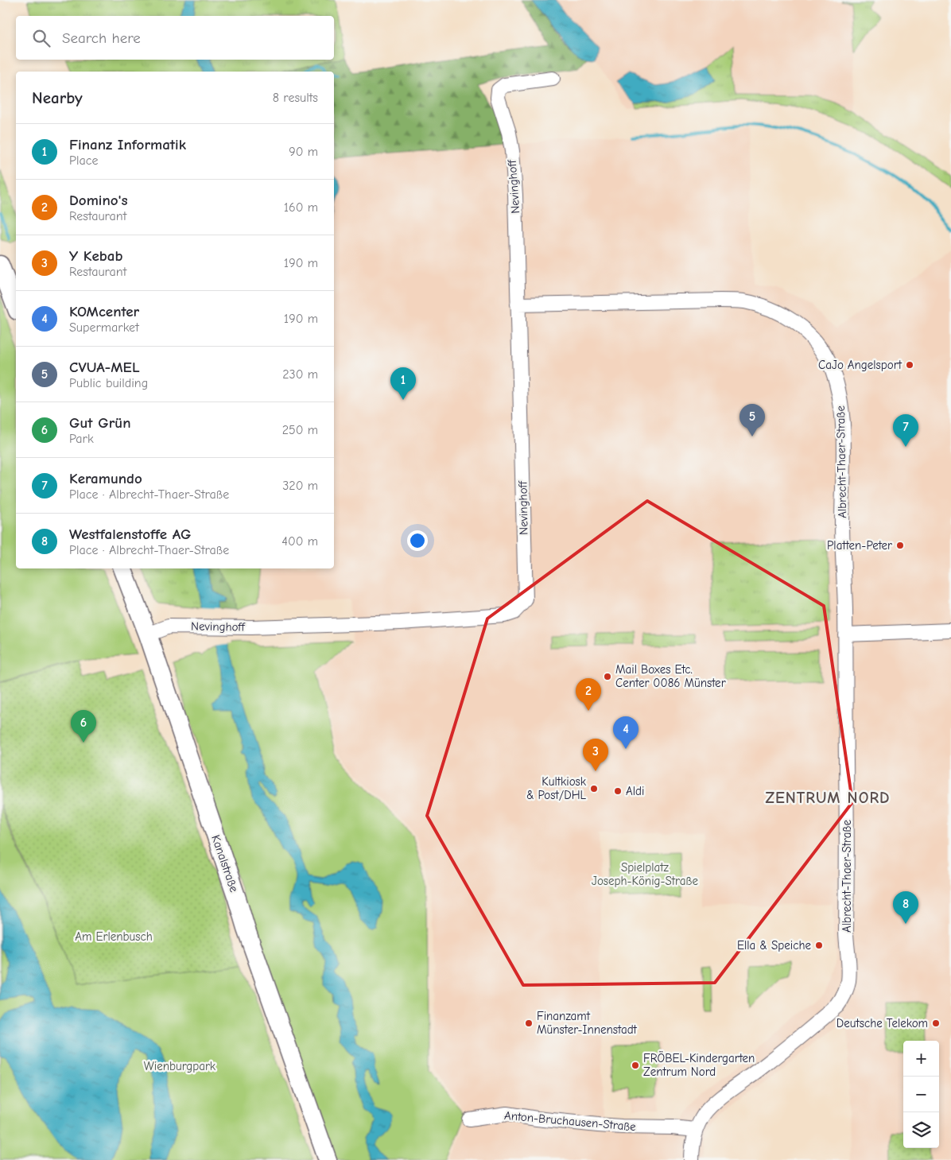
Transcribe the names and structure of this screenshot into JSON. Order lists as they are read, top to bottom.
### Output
{
  "streets": {
    "main road": ["Kanalstraße"],
    "street": ["Nevinghoff", "Albrecht-Thaer-Straße", "Anton-Bruchausen-Straße"]
  },
  "crossings": [
    ["Nevinghoff", "Albrecht-Thaer-Straße"],
    ["Nevinghoff", "Kanalstraße"],
    ["Albrecht-Thaer-Straße", "Anton-Bruchausen-Straße"]
  ],
  "districts": ["ZENTRUM NORD"],
  "parks": ["Spielplatz Joseph-König-Straße", "Am Erlenbusch", "Wienburgpark"],
  "places": [
    "CaJo Angelsport",
    "Platten-Peter",
    "Mail Boxes Etc. Center 0086 Münster",
    "Kultkiosk & Post/DHL",
    "Aldi",
    "Ella & Speiche",
    "Finanzamt Münster-Innenstadt",
    "Deutsche Telekom",
    "FRÖBEL-Kindergarten Zentrum Nord"
  ],
  "page": {
    "search": "Search here",
    "heading": ["Nearby", "8 results"],
    "list": [
      {
        "mark": "1",
        "name": "Finanz Informatik",
        "note": "Place",
        "value": "90 m"
      },
      {
        "mark": "2",
        "name": "Domino's",
        "note": "Restaurant",
        "value": "160 m"
      },
      {
        "mark": "3",
        "name": "Y Kebab",
        "note": "Restaurant",
        "value": "190 m"
      },
      {
        "mark": "4",
        "name": "KOMcenter",
        "note": "Supermarket",
        "value": "190 m"
      },
      {
        "mark": "5",
        "name": "CVUA-MEL",
        "note": "Public building",
        "value": "230 m"
      },
      {
        "mark": "6",
        "name": "Gut Grün",
        "note": "Park",
        "value": "250 m"
      },
      {
        "mark": "7",
        "name": "Keramundo",
        "note": "Place · Albrecht-Thaer-Straße",
        "value": "320 m"
      },
      {
        "mark": "8",
        "name": "Westfalenstoffe AG",
        "note": "Place · Albrecht-Thaer-Straße",
        "value": "400 m"
      }
    ],
    "pins": [
      "1",
      "5",
      "7",
      "2",
      "6",
      "4",
      "3",
      "8"
    ],
    "map_buttons": ["+", "−"]
  }
}
